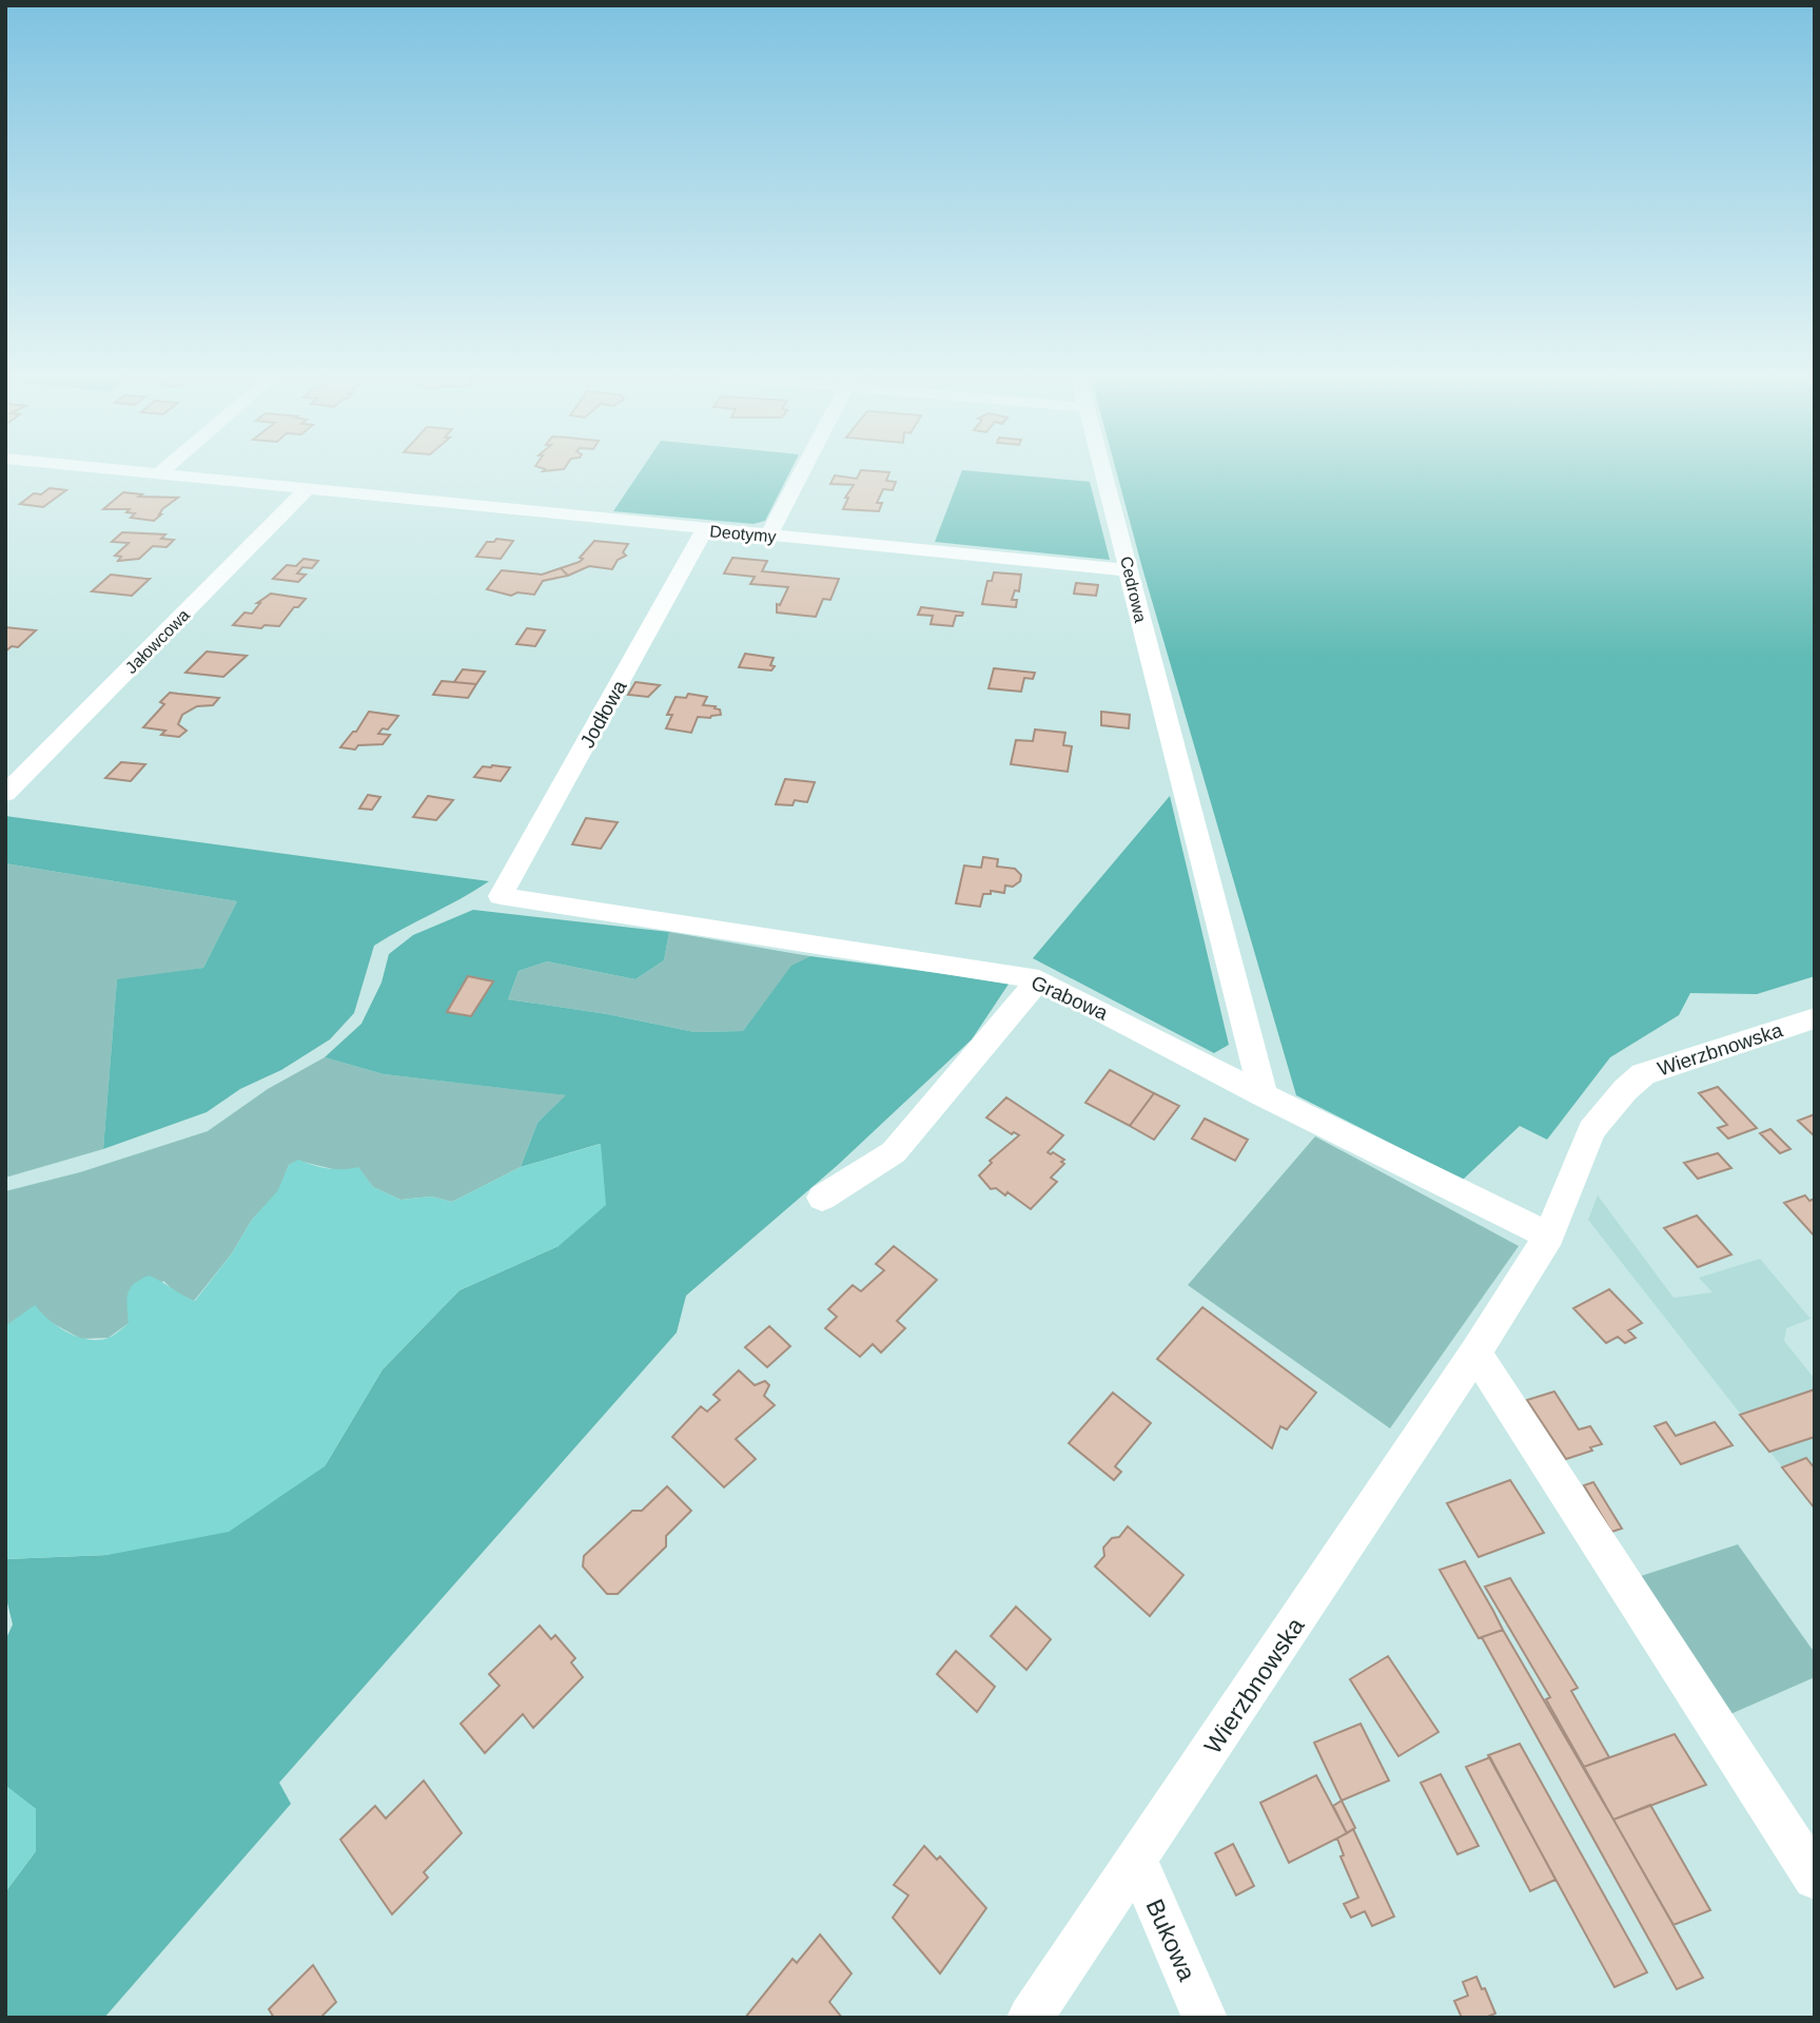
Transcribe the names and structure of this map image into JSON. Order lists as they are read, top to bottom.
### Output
{
  "streets": {
    "street": [
      "Deotymy",
      "Cedrowa",
      "Jałowcowa",
      "Jodłowa",
      "Grabowa",
      "Wierzbnowska",
      "Bukowa"
    ]
  },
  "crossings": [
    ["Deotymy", "Cedrowa"],
    ["Deotymy", "Jałowcowa"],
    ["Deotymy", "Jodłowa"],
    ["Cedrowa", "Grabowa"],
    ["Jodłowa", "Grabowa"],
    ["Grabowa", "Wierzbnowska"],
    ["Wierzbnowska", "Bukowa"]
  ]
}
